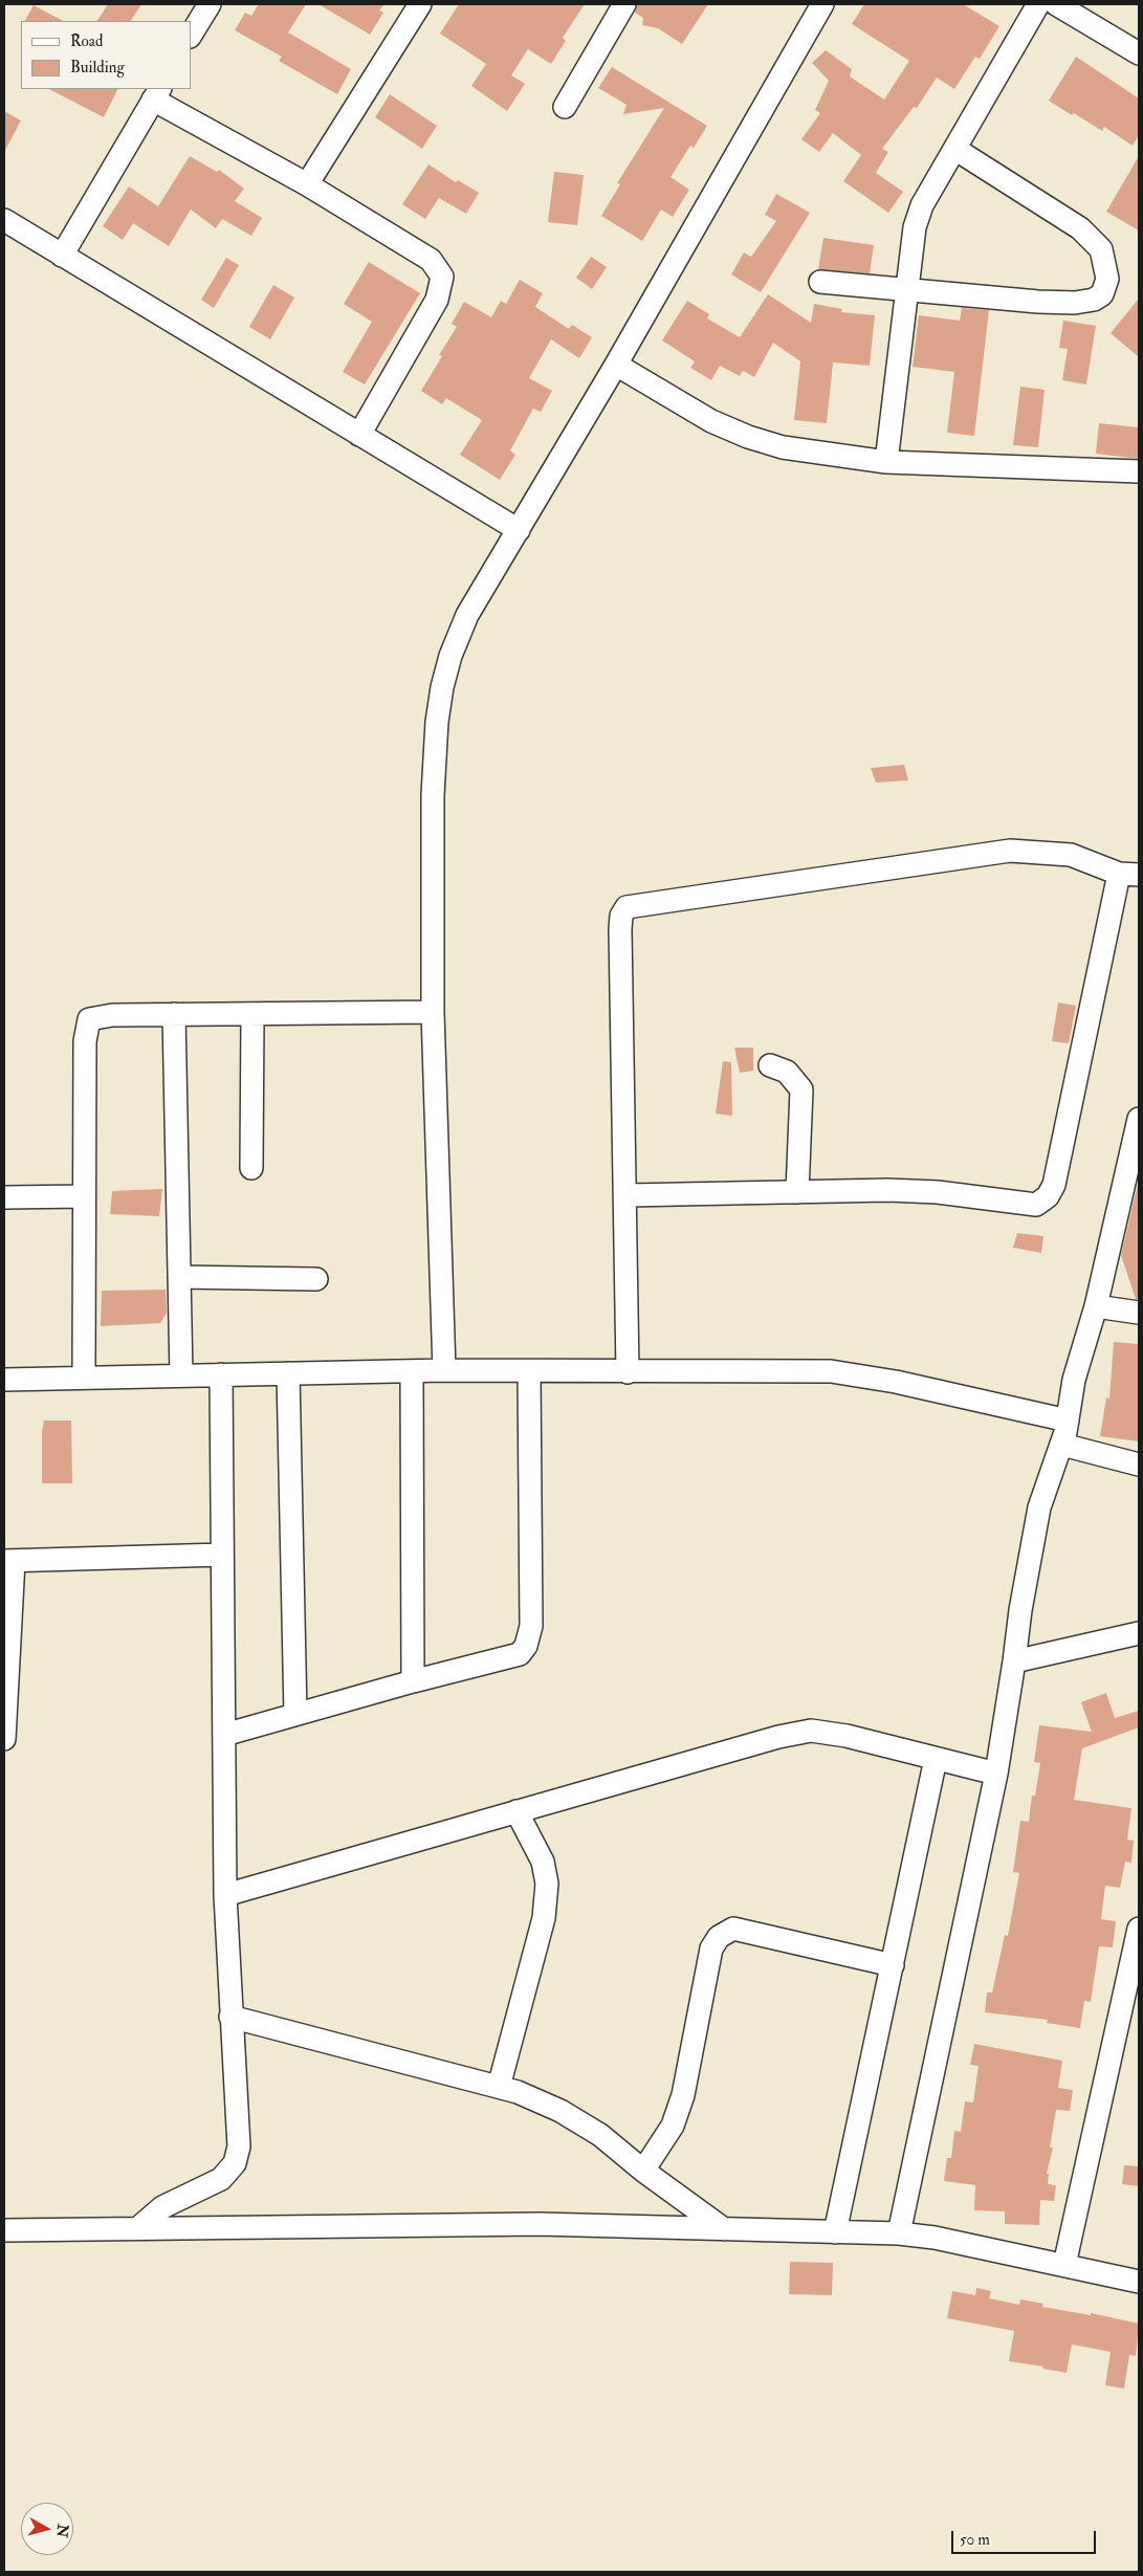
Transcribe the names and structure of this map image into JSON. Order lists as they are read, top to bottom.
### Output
{
  "legend": ["Road", "Building"],
  "scale_bar": "50 m",
  "north": "right"
}
